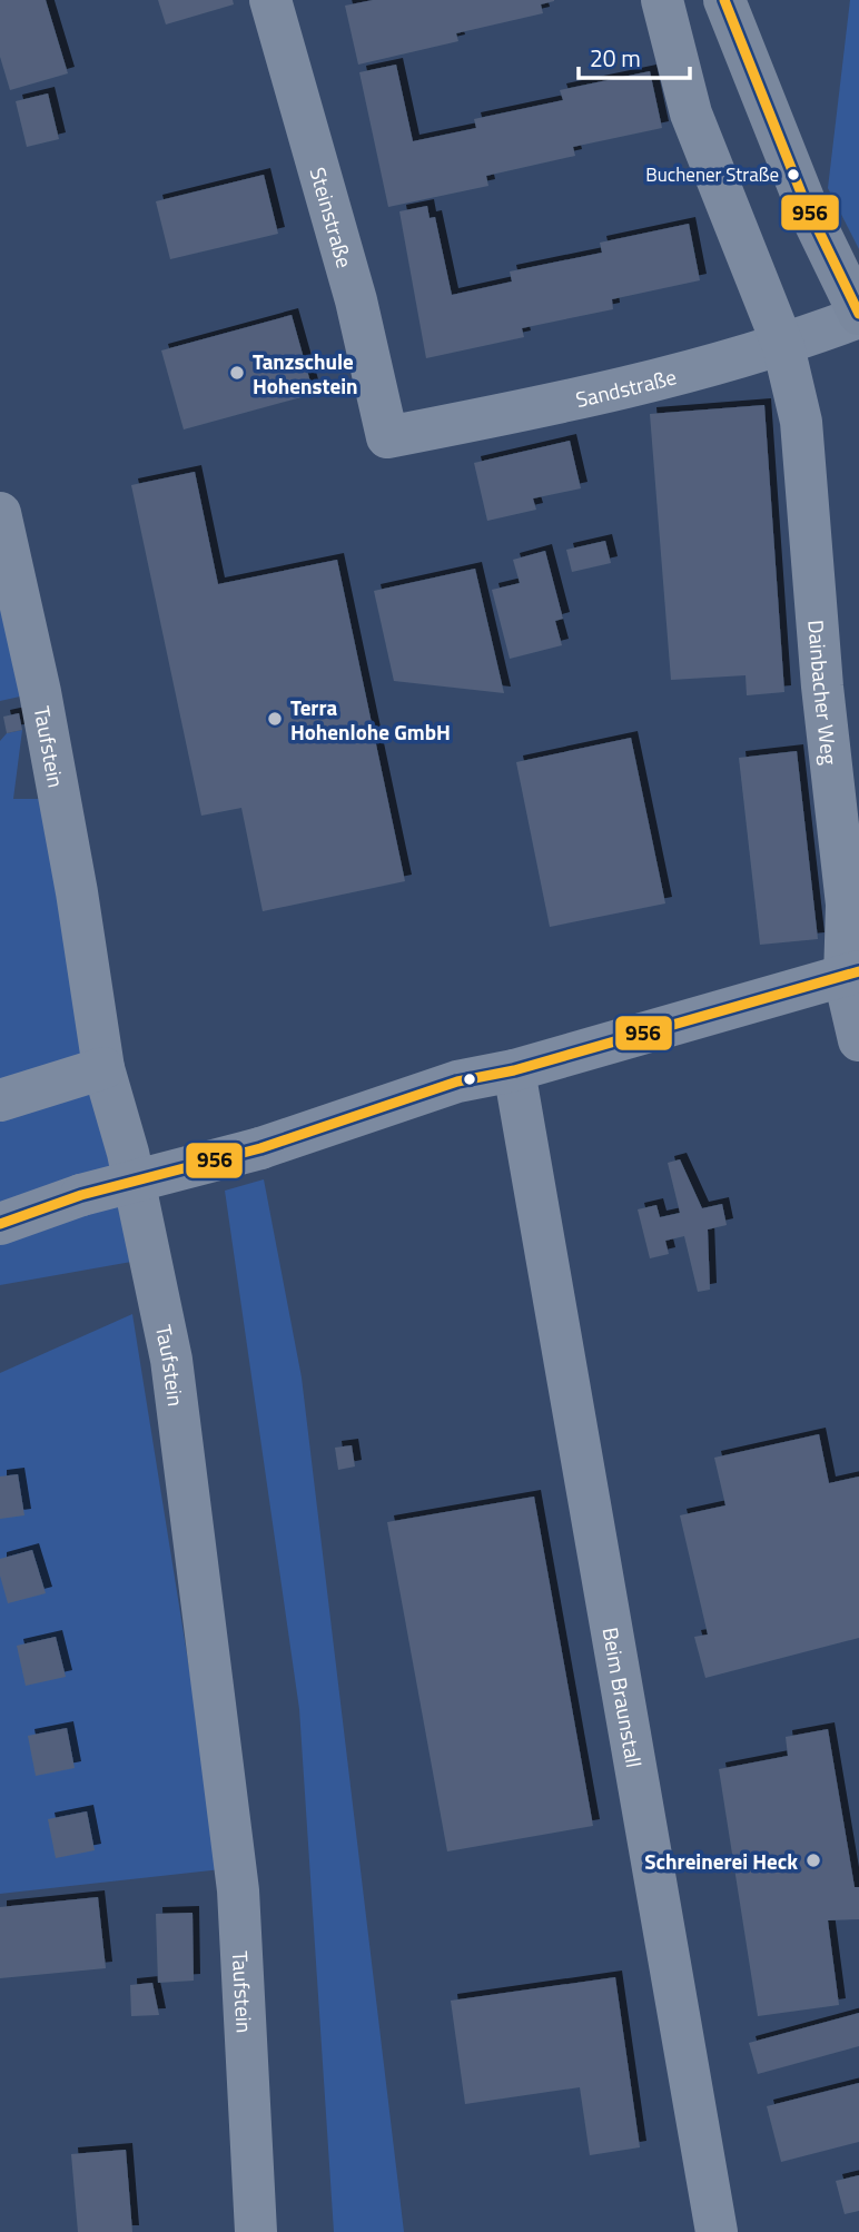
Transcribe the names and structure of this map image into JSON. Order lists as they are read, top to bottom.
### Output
{
  "streets": {
    "street": [
      "Steinstraße",
      "Sandstraße",
      "Dainbacher Weg",
      "Taufstein",
      "Beim Braunstall"
    ]
  },
  "crossings": [
    ["Steinstraße", "Sandstraße"],
    ["Sandstraße", "Dainbacher Weg"]
  ],
  "places": [
    "Buchener Straße",
    "Tanzschule Hohenstein",
    "Terra Hohenlohe GmbH",
    "Schreinerei Heck"
  ],
  "lines": ["transit line 956"],
  "scale_bar": "20 m"
}
